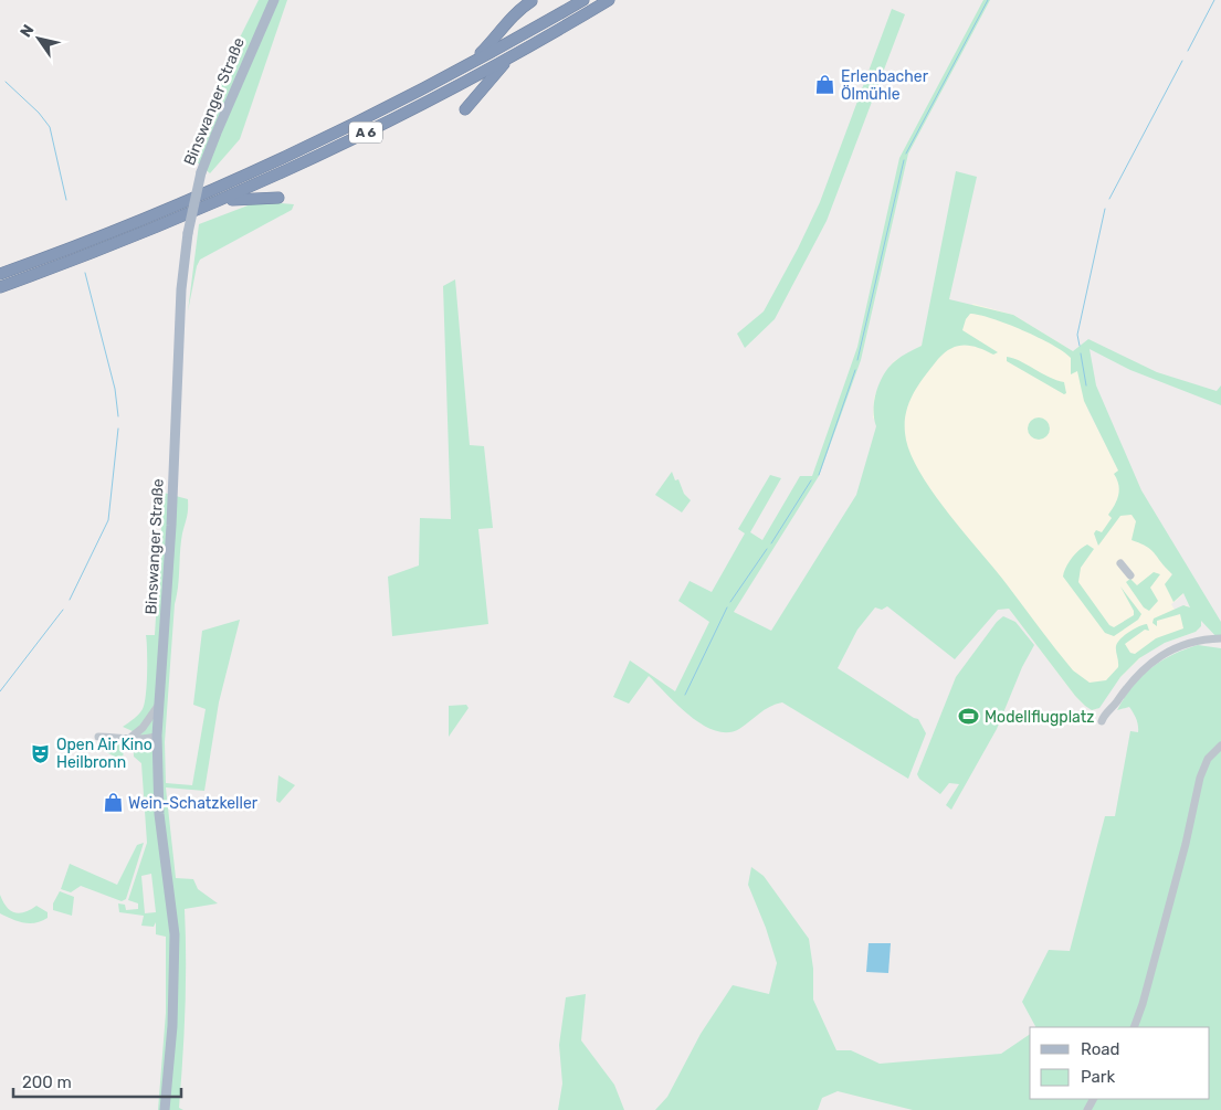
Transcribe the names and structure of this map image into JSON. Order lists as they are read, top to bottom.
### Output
{
  "streets": {
    "highway": ["A 6"],
    "main road": ["Binswanger Straße"]
  },
  "places": {
    "shop": ["Erlenbacher Ölmühle", "Wein-Schatzkeller"],
    "sports": ["Modellflugplatz"],
    "theatre": ["Open Air Kino Heilbronn"]
  },
  "legend": ["Road", "Park"],
  "scale_bar": "200 m",
  "north": "top left"
}
